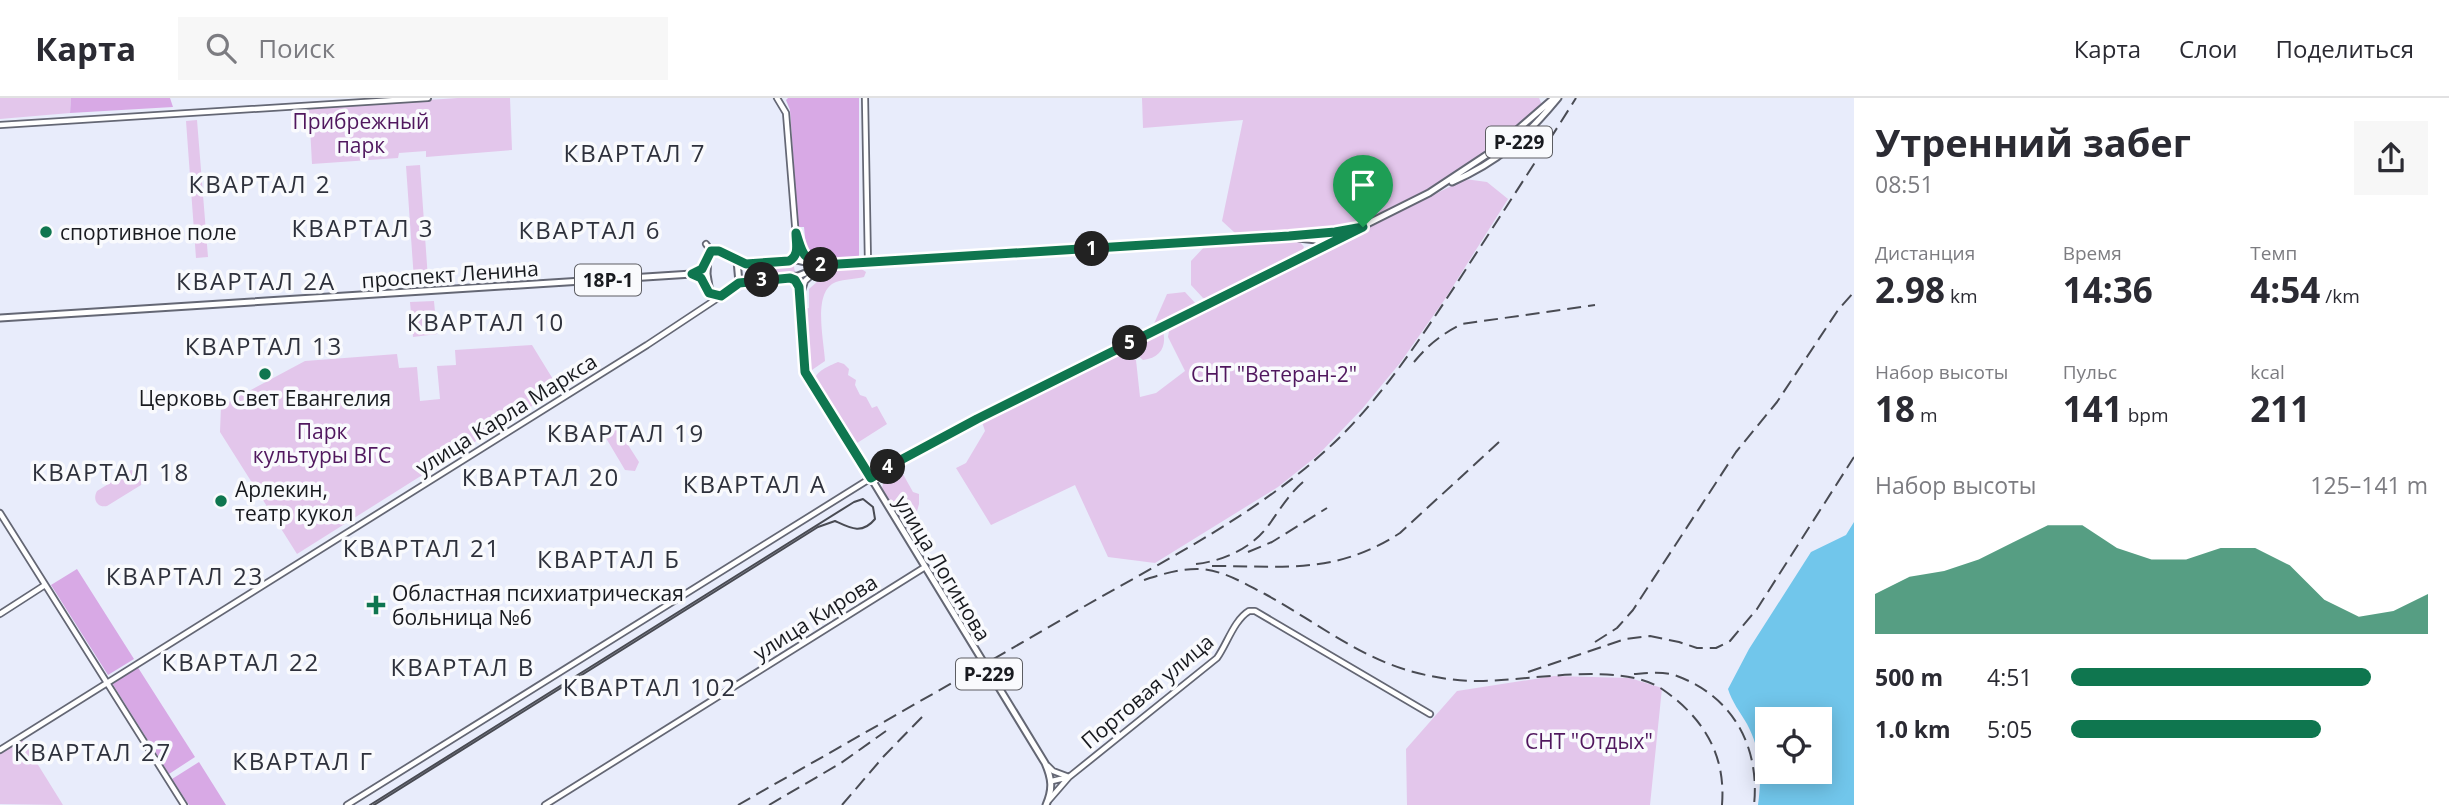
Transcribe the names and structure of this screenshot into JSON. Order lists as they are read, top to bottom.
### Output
{
  "streets": {
    "main road": [
      "Р-229",
      "проспект Ленина",
      "18Р-1",
      "улица Логинова"
    ],
    "street": ["улица Карла Маркса", "улица Кирова", "Портовая улица"]
  },
  "crossings": [
    ["Р-229", "улица Логинова"],
    ["улица Логинова", "улица Кирова"],
    ["улица Логинова", "Портовая улица"]
  ],
  "districts": [
    "КВАРТАЛ 7",
    "КВАРТАЛ 2",
    "КВАРТАЛ 3",
    "КВАРТАЛ 6",
    "КВАРТАЛ 2А",
    "КВАРТАЛ 10",
    "КВАРТАЛ 13",
    "КВАРТАЛ 19",
    "КВАРТАЛ 18",
    "КВАРТАЛ 20",
    "КВАРТАЛ А",
    "КВАРТАЛ 21",
    "КВАРТАЛ Б",
    "КВАРТАЛ 23",
    "КВАРТАЛ 22",
    "КВАРТАЛ В",
    "КВАРТАЛ 102",
    "КВАРТАЛ 27",
    "КВАРТАЛ Г"
  ],
  "parks": [
    "Прибрежный парк",
    "СНТ \"Ветеран-2\"",
    "Парк культуры ВГС",
    "СНТ \"Отдых\""
  ],
  "places": {
    "other": ["спортивное поле", "Церковь Свет Евангелия", "Арлекин, театр кукол"],
    "health": ["Областная психиатрическая больница №6"]
  },
  "page": {
    "header": "Карта",
    "search": "Поиск",
    "nav": ["Карта", "Слои", "Поделиться"],
    "heading": ["Утренний забег", "08:51"],
    "stats": [
      ["Дистанция", "2.98 km"],
      ["Время", "14:36"],
      ["Темп", "4:54 /km"],
      ["Набор высоты", "18 m"],
      ["Пульс", "141 bpm"],
      ["kcal", "211"]
    ],
    "pins": [
      "1",
      "2",
      "3",
      "5",
      "4"
    ],
    "chart": ["Набор высоты", "125–141 m"],
    "list": [
      {
        "name": "500 m",
        "note": "4:51"
      },
      {
        "name": "1.0 km",
        "note": "5:05"
      }
    ]
  }
}
